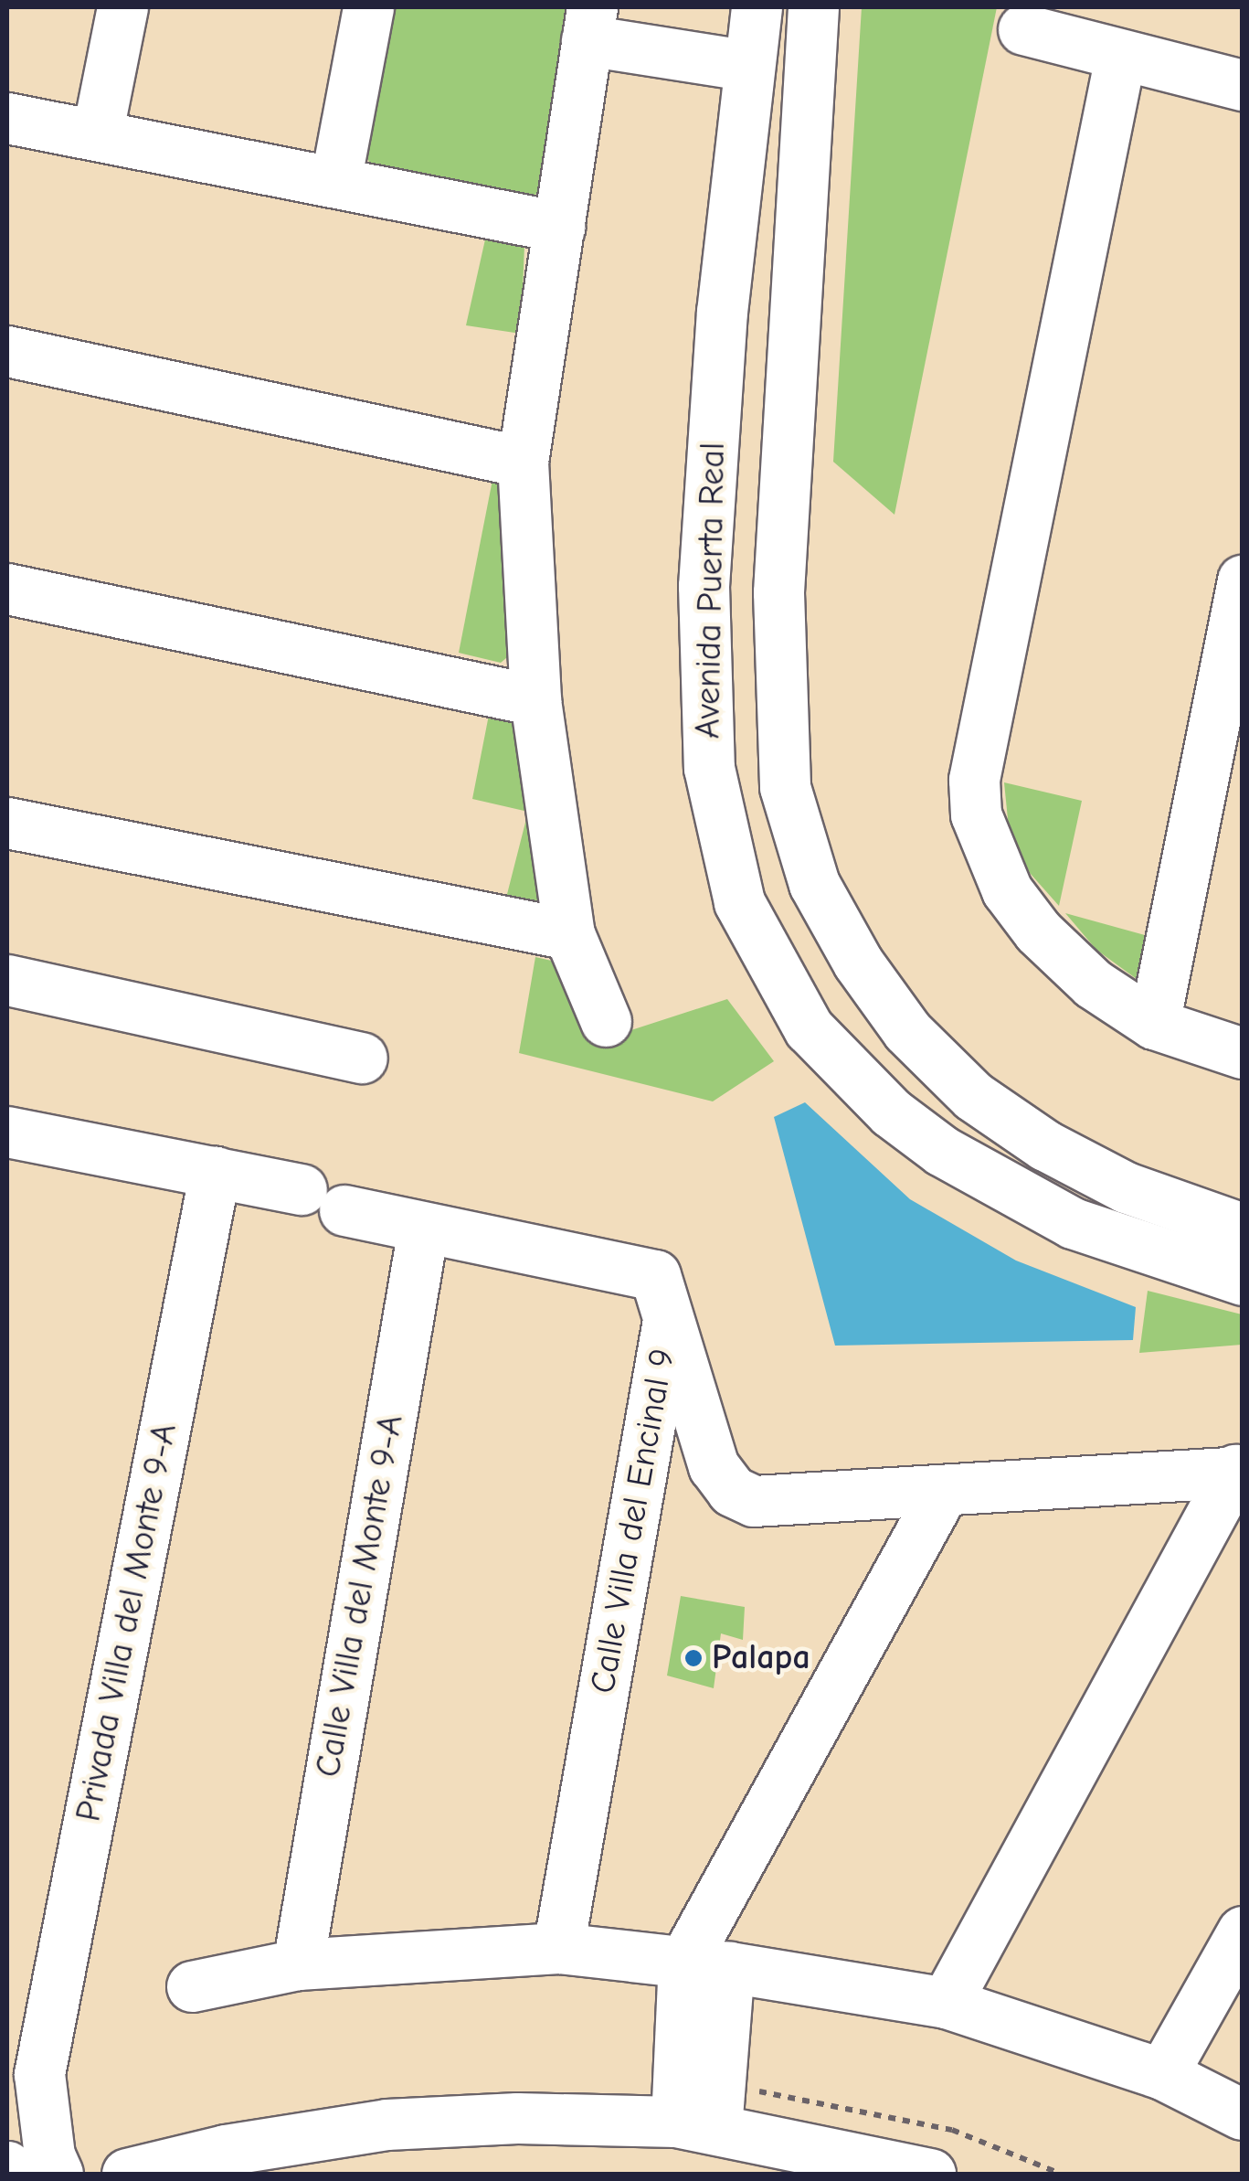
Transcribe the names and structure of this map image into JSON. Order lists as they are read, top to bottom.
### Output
{
  "streets": {
    "street": [
      "Avenida Puerta Real",
      "Calle Villa del Encinal 9",
      "Calle Villa del Monte 9-A",
      "Privada Villa del Monte 9-A"
    ]
  },
  "places": ["Palapa"]
}
